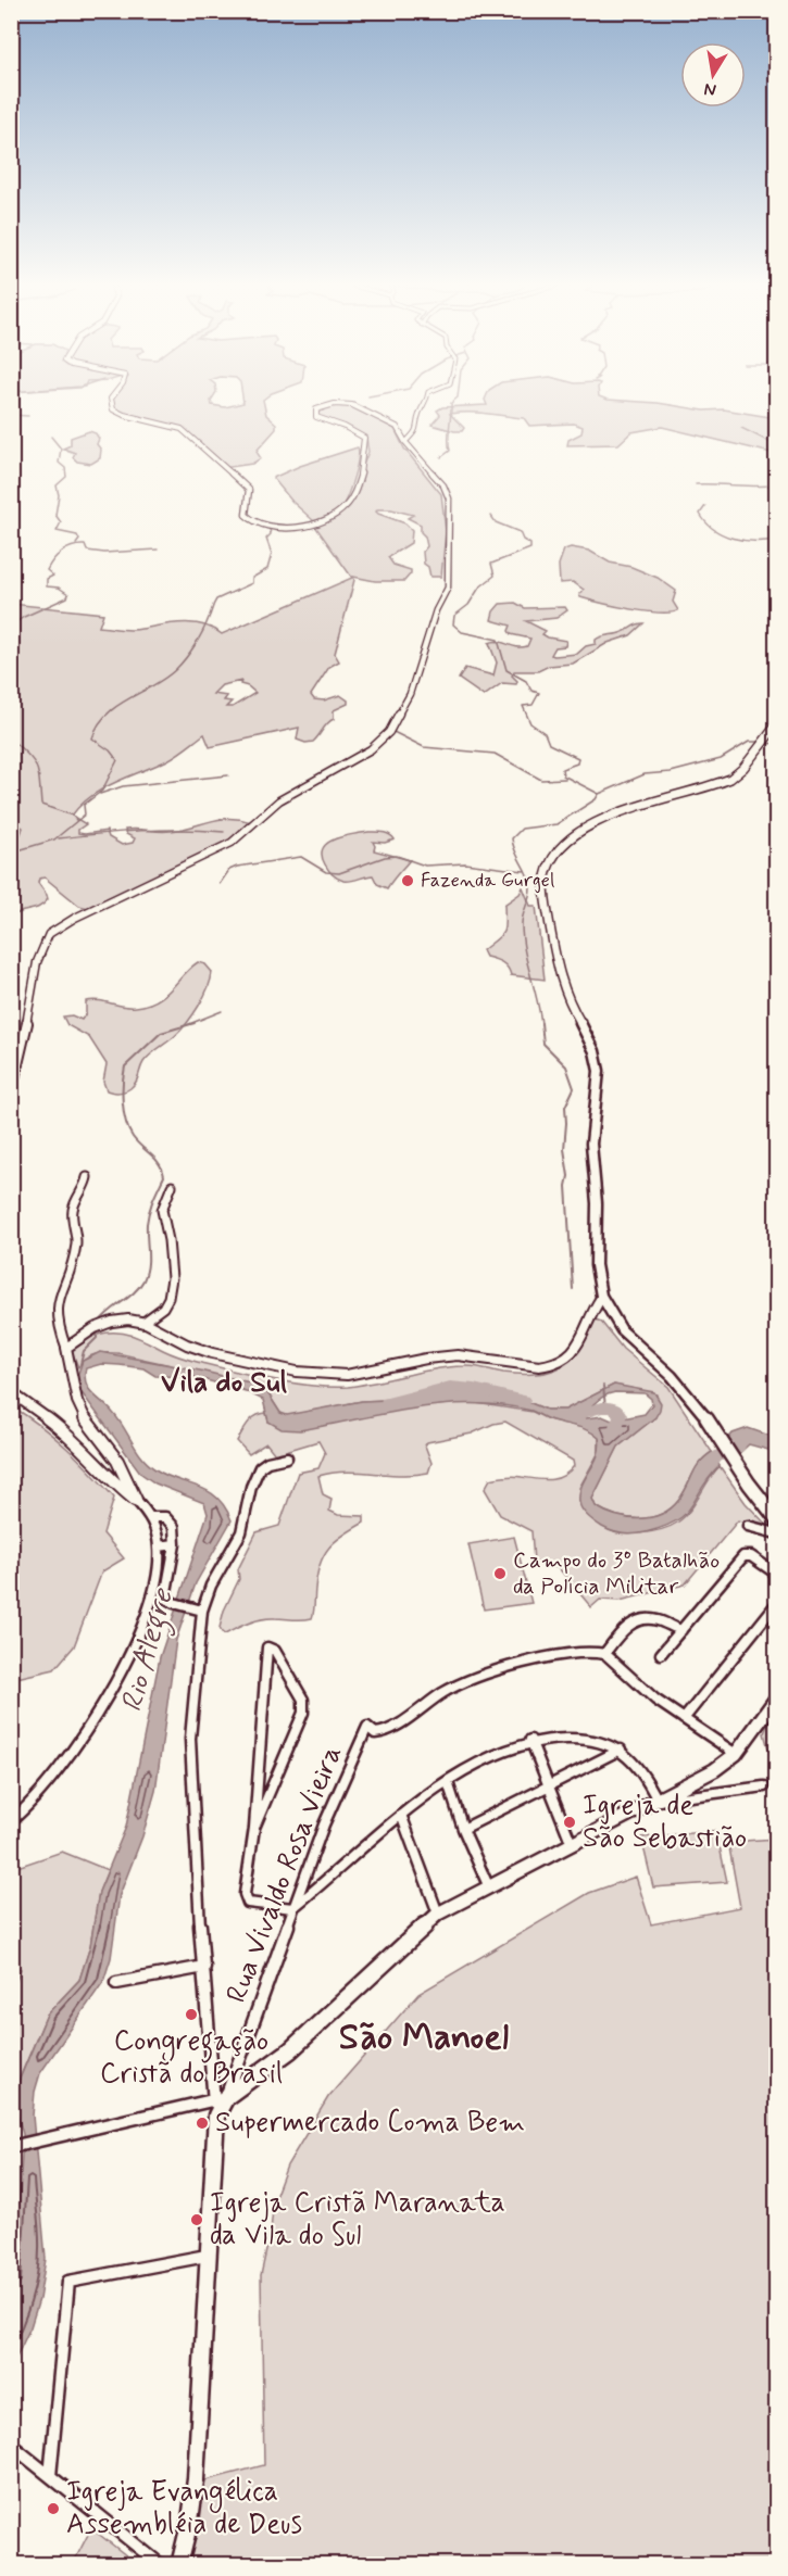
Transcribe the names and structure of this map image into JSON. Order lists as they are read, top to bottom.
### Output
{
  "streets": {
    "street": ["Rua Vivaldo Rosa Vieira"]
  },
  "districts": ["Vila do Sul", "São Manoel"],
  "water": ["Rio Alegre"],
  "places": [
    "Fazenda Gurgel",
    "Campo do 3º Batalhão da Polícia Militar",
    "Igreja de São Sebastião",
    "Congregação Cristã do Brasil",
    "Supermercado Coma Bem",
    "Igreja Cristã Maranata da Vila do Sul",
    "Igreja Evangélica Assembléia de Deus"
  ],
  "north": "bottom"
}
